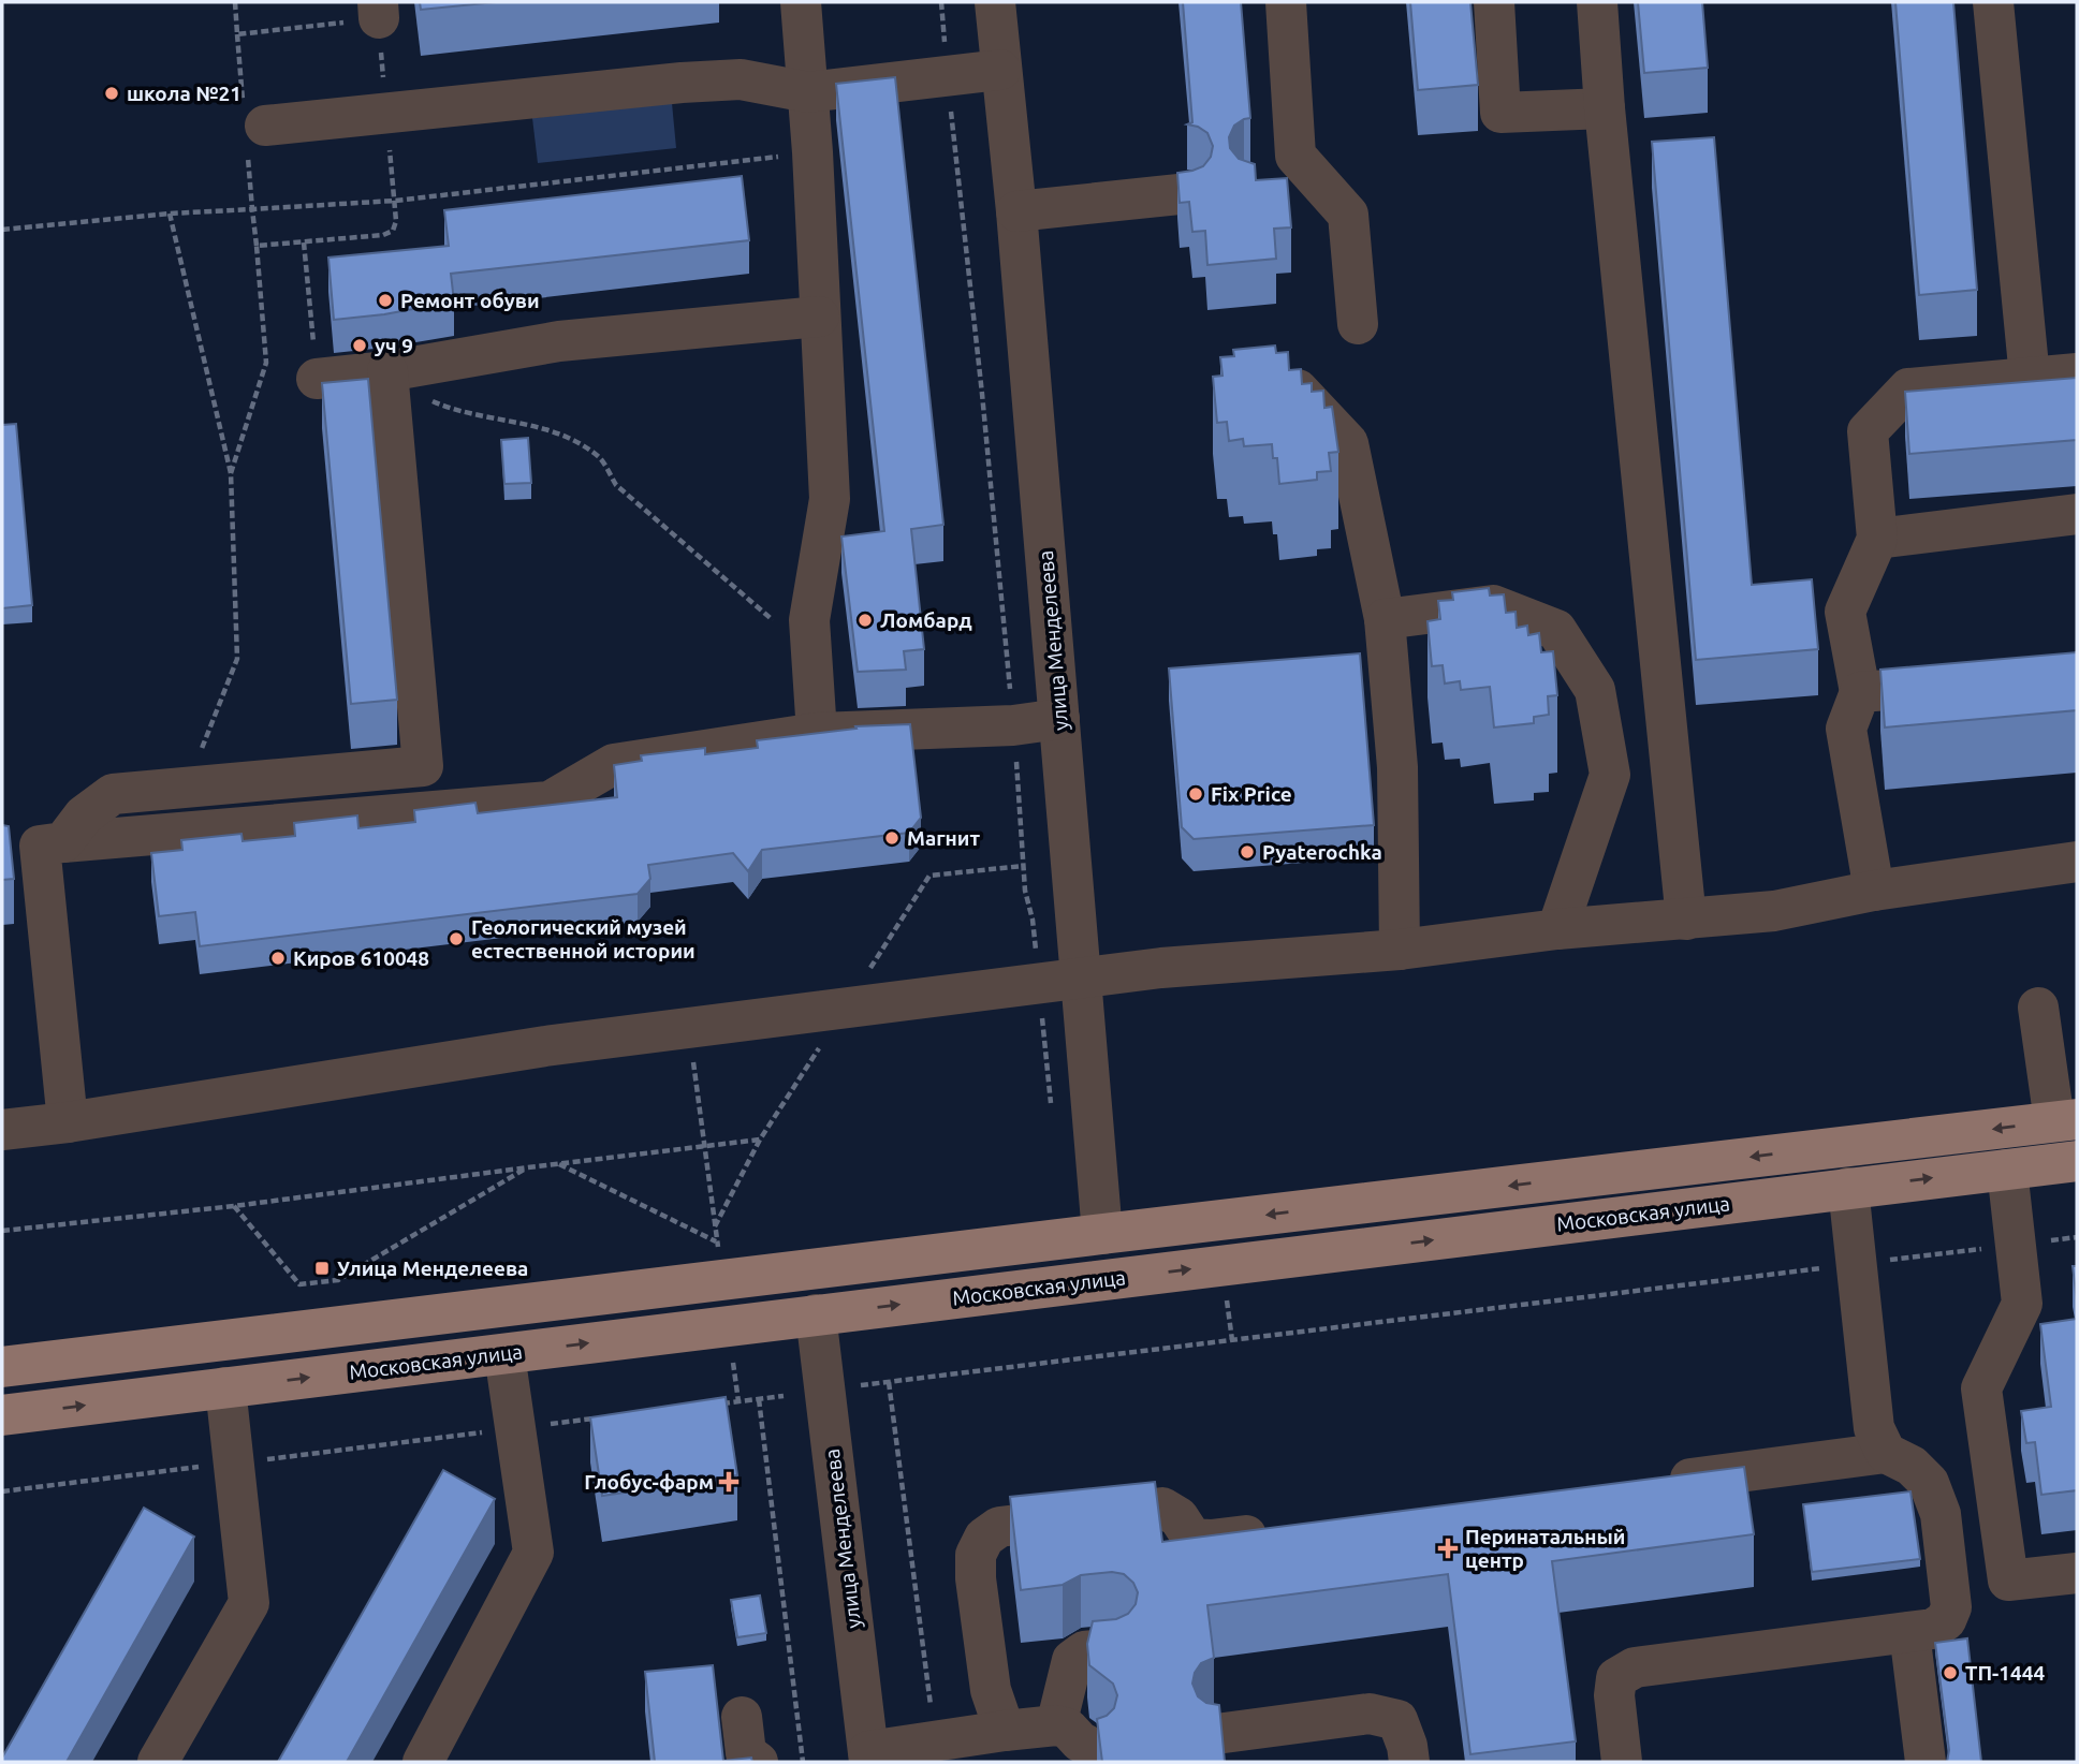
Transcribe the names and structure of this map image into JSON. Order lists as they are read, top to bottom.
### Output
{
  "streets": {
    "main road": ["улица Менделеева", "Московская улица"]
  },
  "crossings": [
    ["улица Менделеева", "Московская улица"]
  ],
  "places": {
    "other": [
      "школа №21",
      "Ремонт обуви",
      "уч 9",
      "Ломбард",
      "Fix Price",
      "Магнит",
      "Pyaterochka",
      "Геологический музей естественной истории",
      "Киров 610048",
      "ТП-1444"
    ],
    "transit": ["Улица Менделеева"],
    "health": ["Глобус-фарм", "Перинатальный центр"]
  }
}
